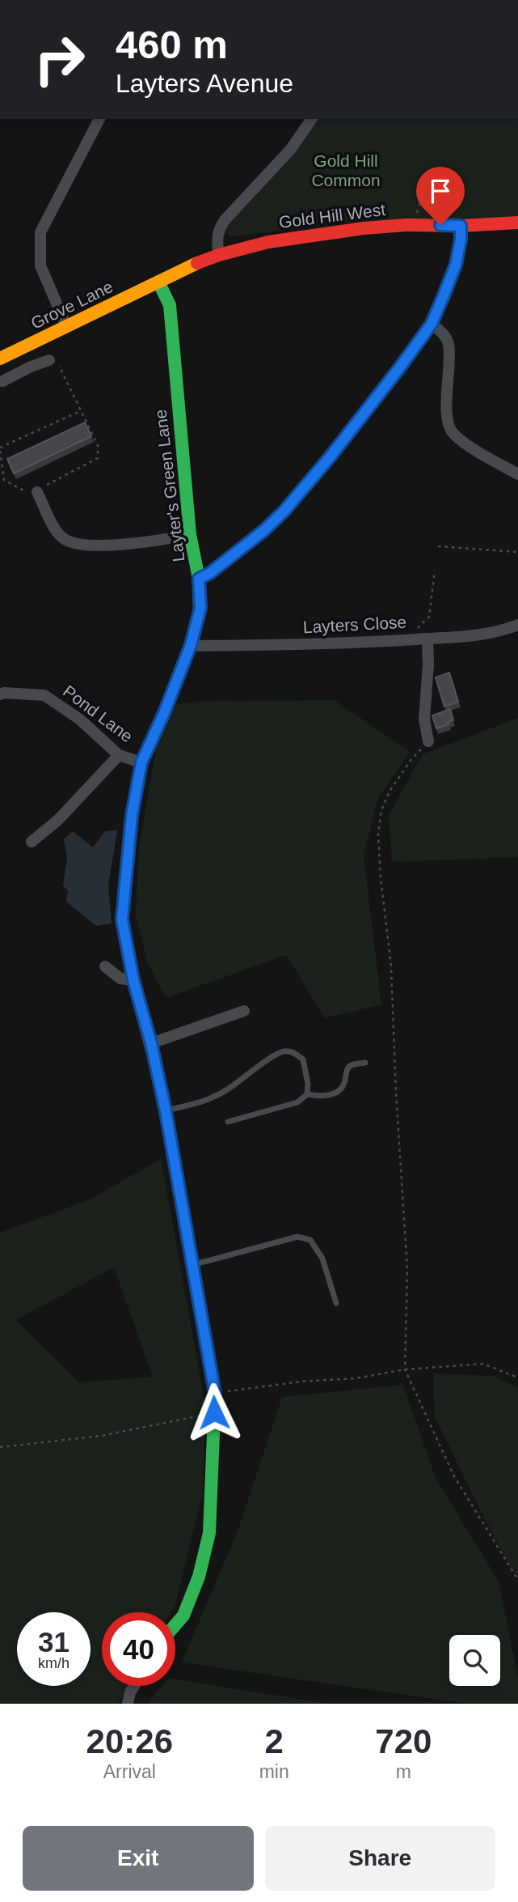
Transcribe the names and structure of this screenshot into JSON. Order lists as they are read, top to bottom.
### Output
{
  "streets": {
    "street": [
      "Gold Hill West",
      "Grove Lane",
      "Layter's Green Lane",
      "Layters Close",
      "Pond Lane"
    ]
  },
  "crossings": [
    ["Gold Hill West", "Grove Lane"],
    ["Gold Hill West", "Layter's Green Lane"],
    ["Grove Lane", "Layter's Green Lane"],
    ["Layter's Green Lane", "Layters Close"],
    ["Layter's Green Lane", "Pond Lane"]
  ],
  "parks": ["Gold Hill Common"],
  "page": {
    "turn": ["460 m", "Layters Avenue"],
    "speed": "31 km/h",
    "limit": "40",
    "eta": [
      "20:26",
      "Arrival",
      "2",
      "min",
      "720",
      "m"
    ],
    "buttons": ["Exit", "Share"]
  }
}
